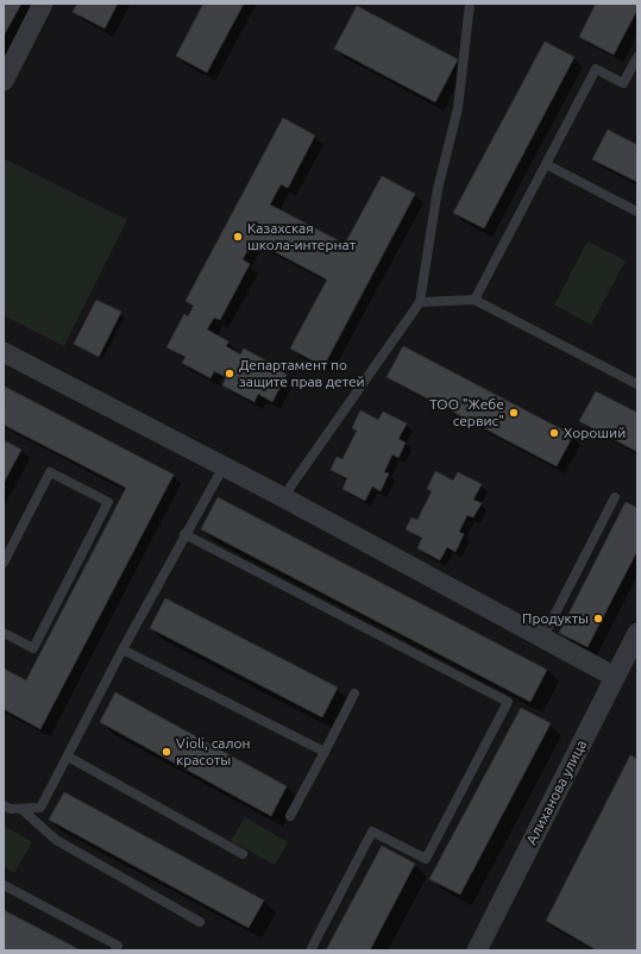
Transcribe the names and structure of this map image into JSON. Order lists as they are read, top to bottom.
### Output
{
  "streets": {
    "street": ["Алиханова улица"]
  },
  "places": [
    "Казахская школа-интернат",
    "Департамент по защите прав детей",
    "ТОО \"Жебе сервис\"",
    "Хороший",
    "Продукты",
    "Violi, салон красоты"
  ]
}
